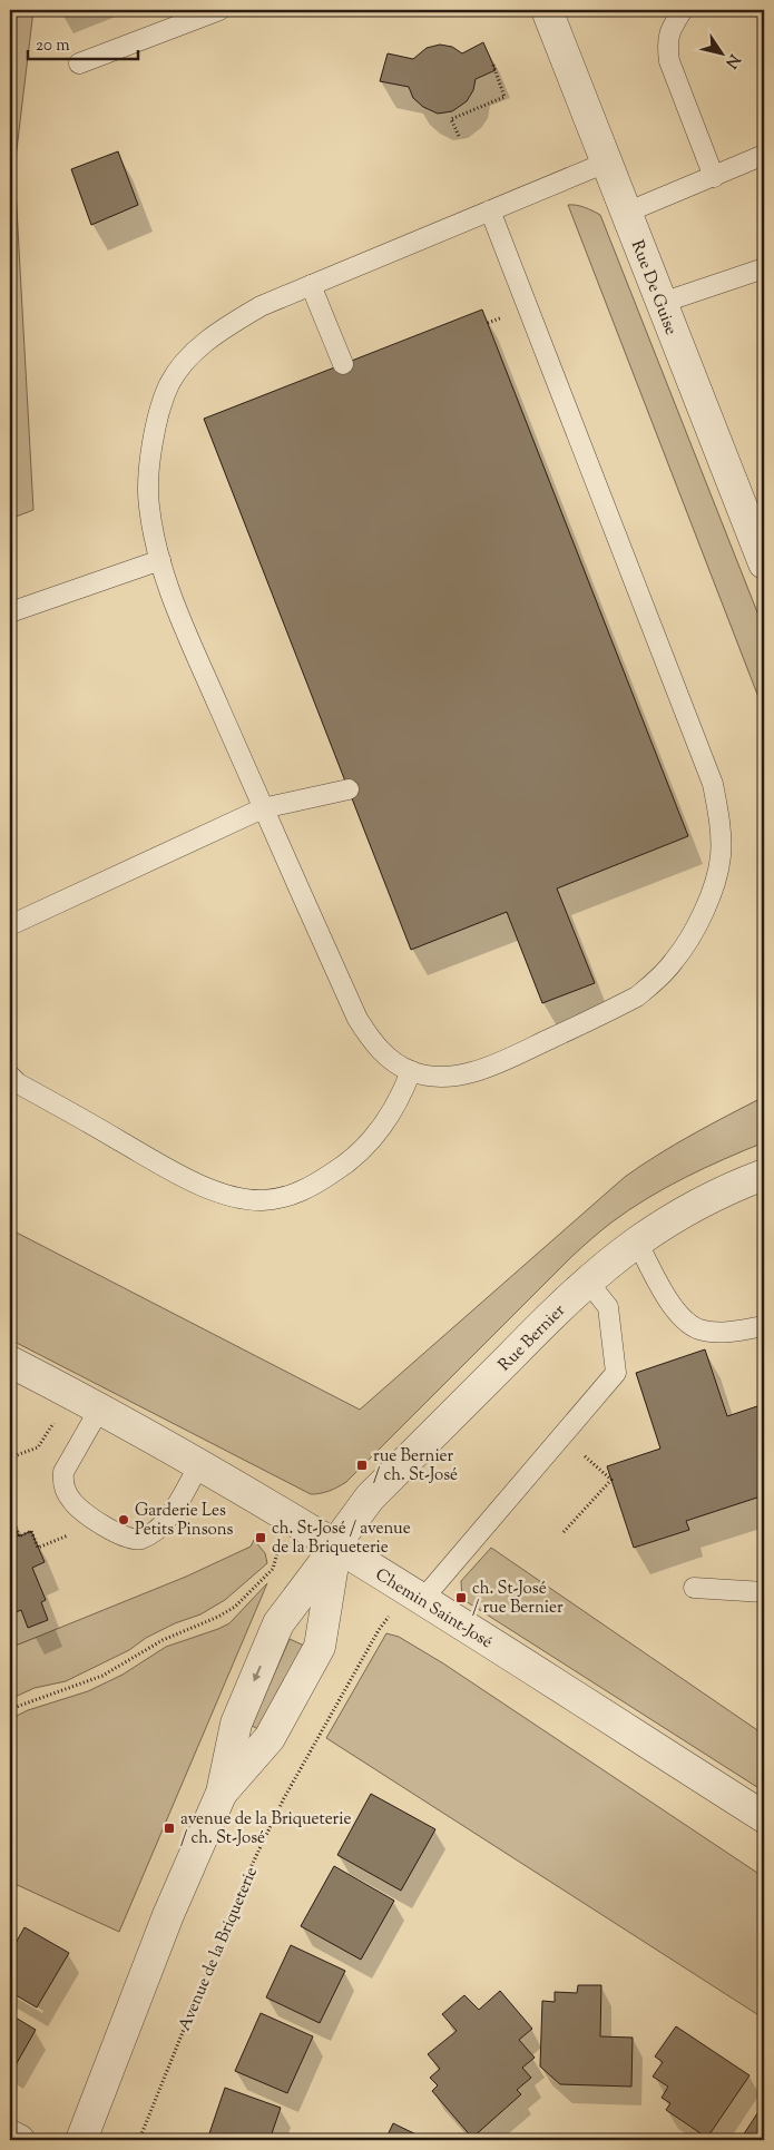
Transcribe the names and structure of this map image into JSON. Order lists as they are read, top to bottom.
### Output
{
  "streets": {
    "street": ["Rue De Guise", "Rue Bernier", "Chemin Saint-José"],
    "path": ["Avenue de la Briqueterie"]
  },
  "crossings": [
    ["Rue Bernier", "Chemin Saint-José"]
  ],
  "places": {
    "transit": [
      "rue Bernier / ch. St-José",
      "ch. St-José / avenue de la Briqueterie",
      "ch. St-José / rue Bernier",
      "avenue de la Briqueterie / ch. St-José"
    ],
    "other": ["Garderie Les Petits Pinsons"]
  },
  "scale_bar": "20 m",
  "north": "bottom right"
}
